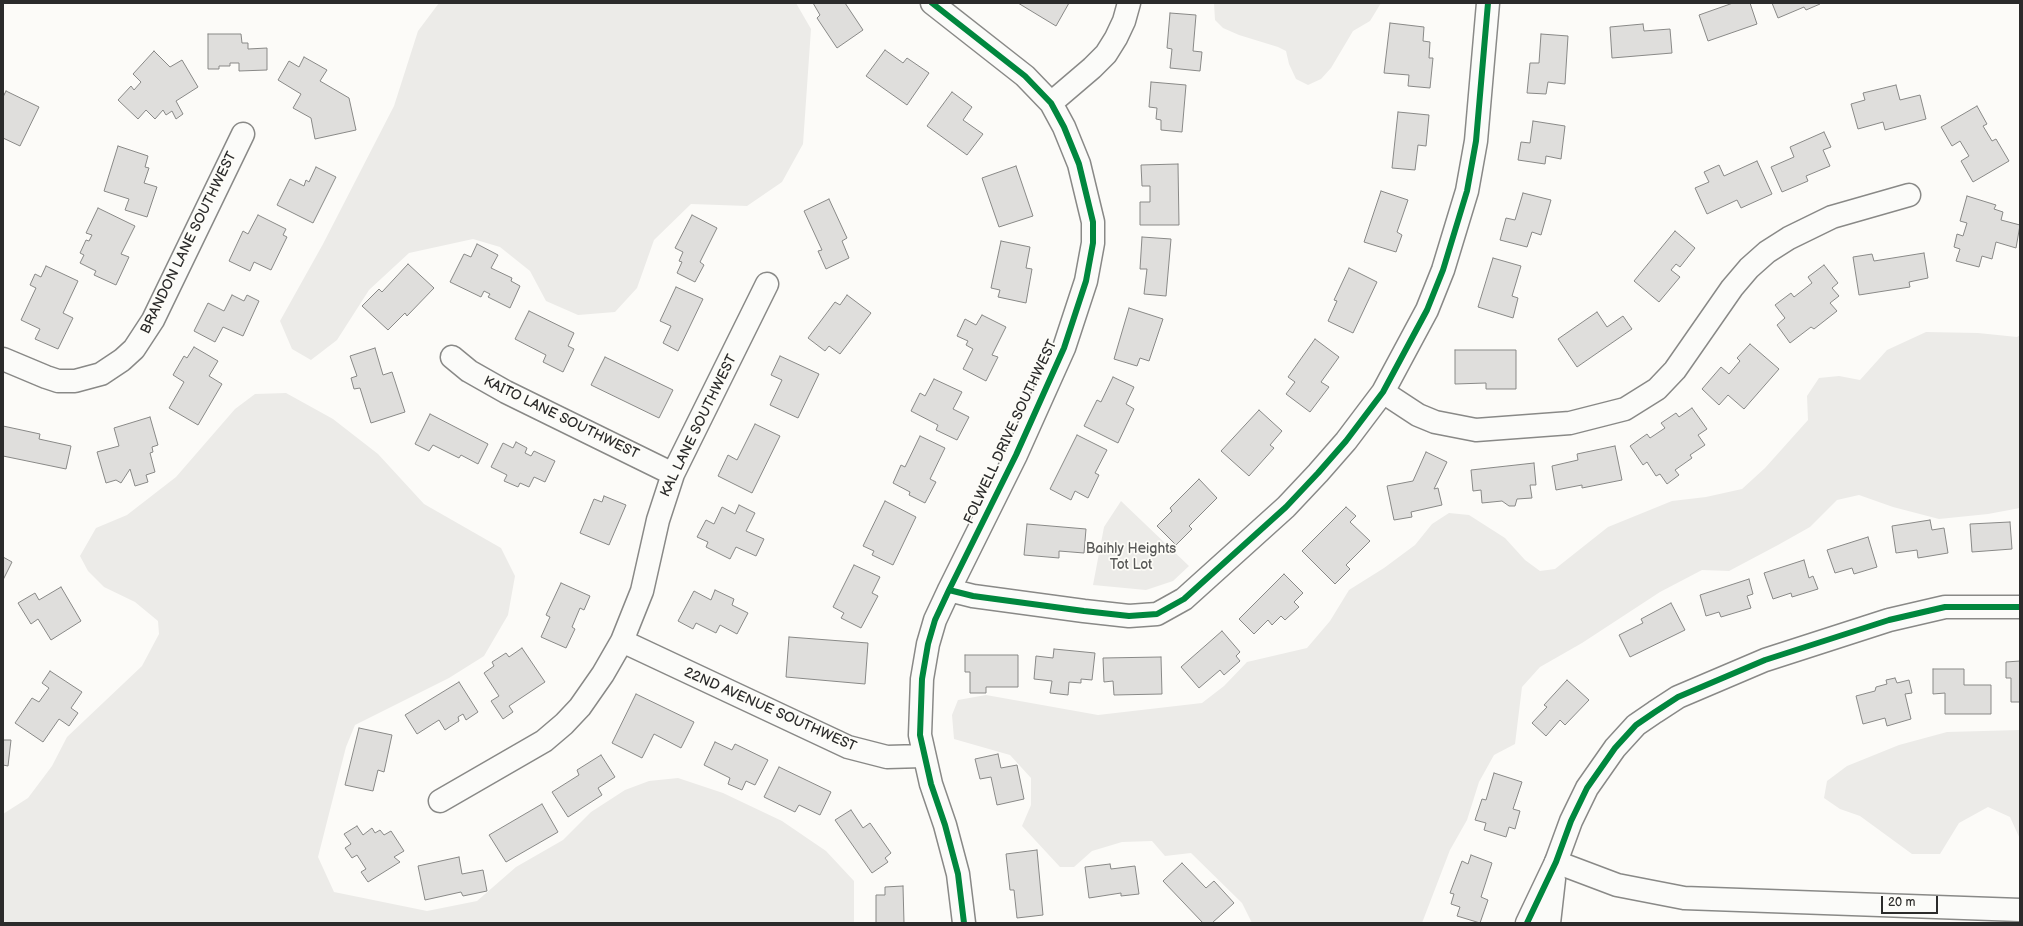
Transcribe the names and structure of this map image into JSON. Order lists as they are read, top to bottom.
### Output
{
  "streets": {
    "street": [
      "BRANDON LANE SOUTHWEST",
      "KAITO LANE SOUTHWEST",
      "KAL LANE SOUTHWEST",
      "FOLWELL DRIVE SOUTHWEST",
      "22ND AVENUE SOUTHWEST"
    ]
  },
  "crossings": [
    ["KAITO LANE SOUTHWEST", "KAL LANE SOUTHWEST"],
    ["KAL LANE SOUTHWEST", "22ND AVENUE SOUTHWEST"],
    ["FOLWELL DRIVE SOUTHWEST", "22ND AVENUE SOUTHWEST"]
  ],
  "parks": ["Baihly Heights Tot Lot"],
  "scale_bar": "20 m"
}
